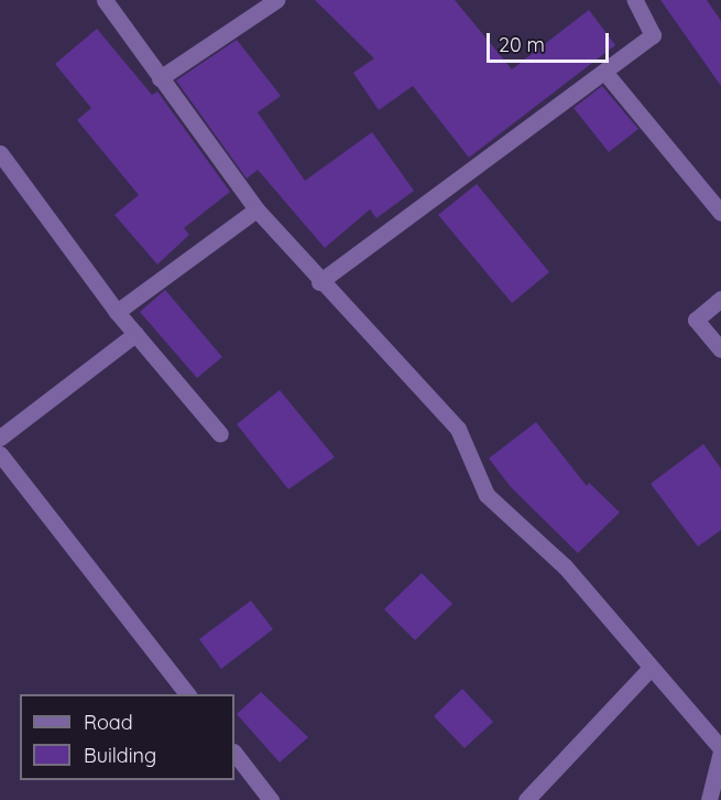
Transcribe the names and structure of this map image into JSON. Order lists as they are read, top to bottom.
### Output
{
  "legend": ["Road", "Building"],
  "scale_bar": "20 m"
}
